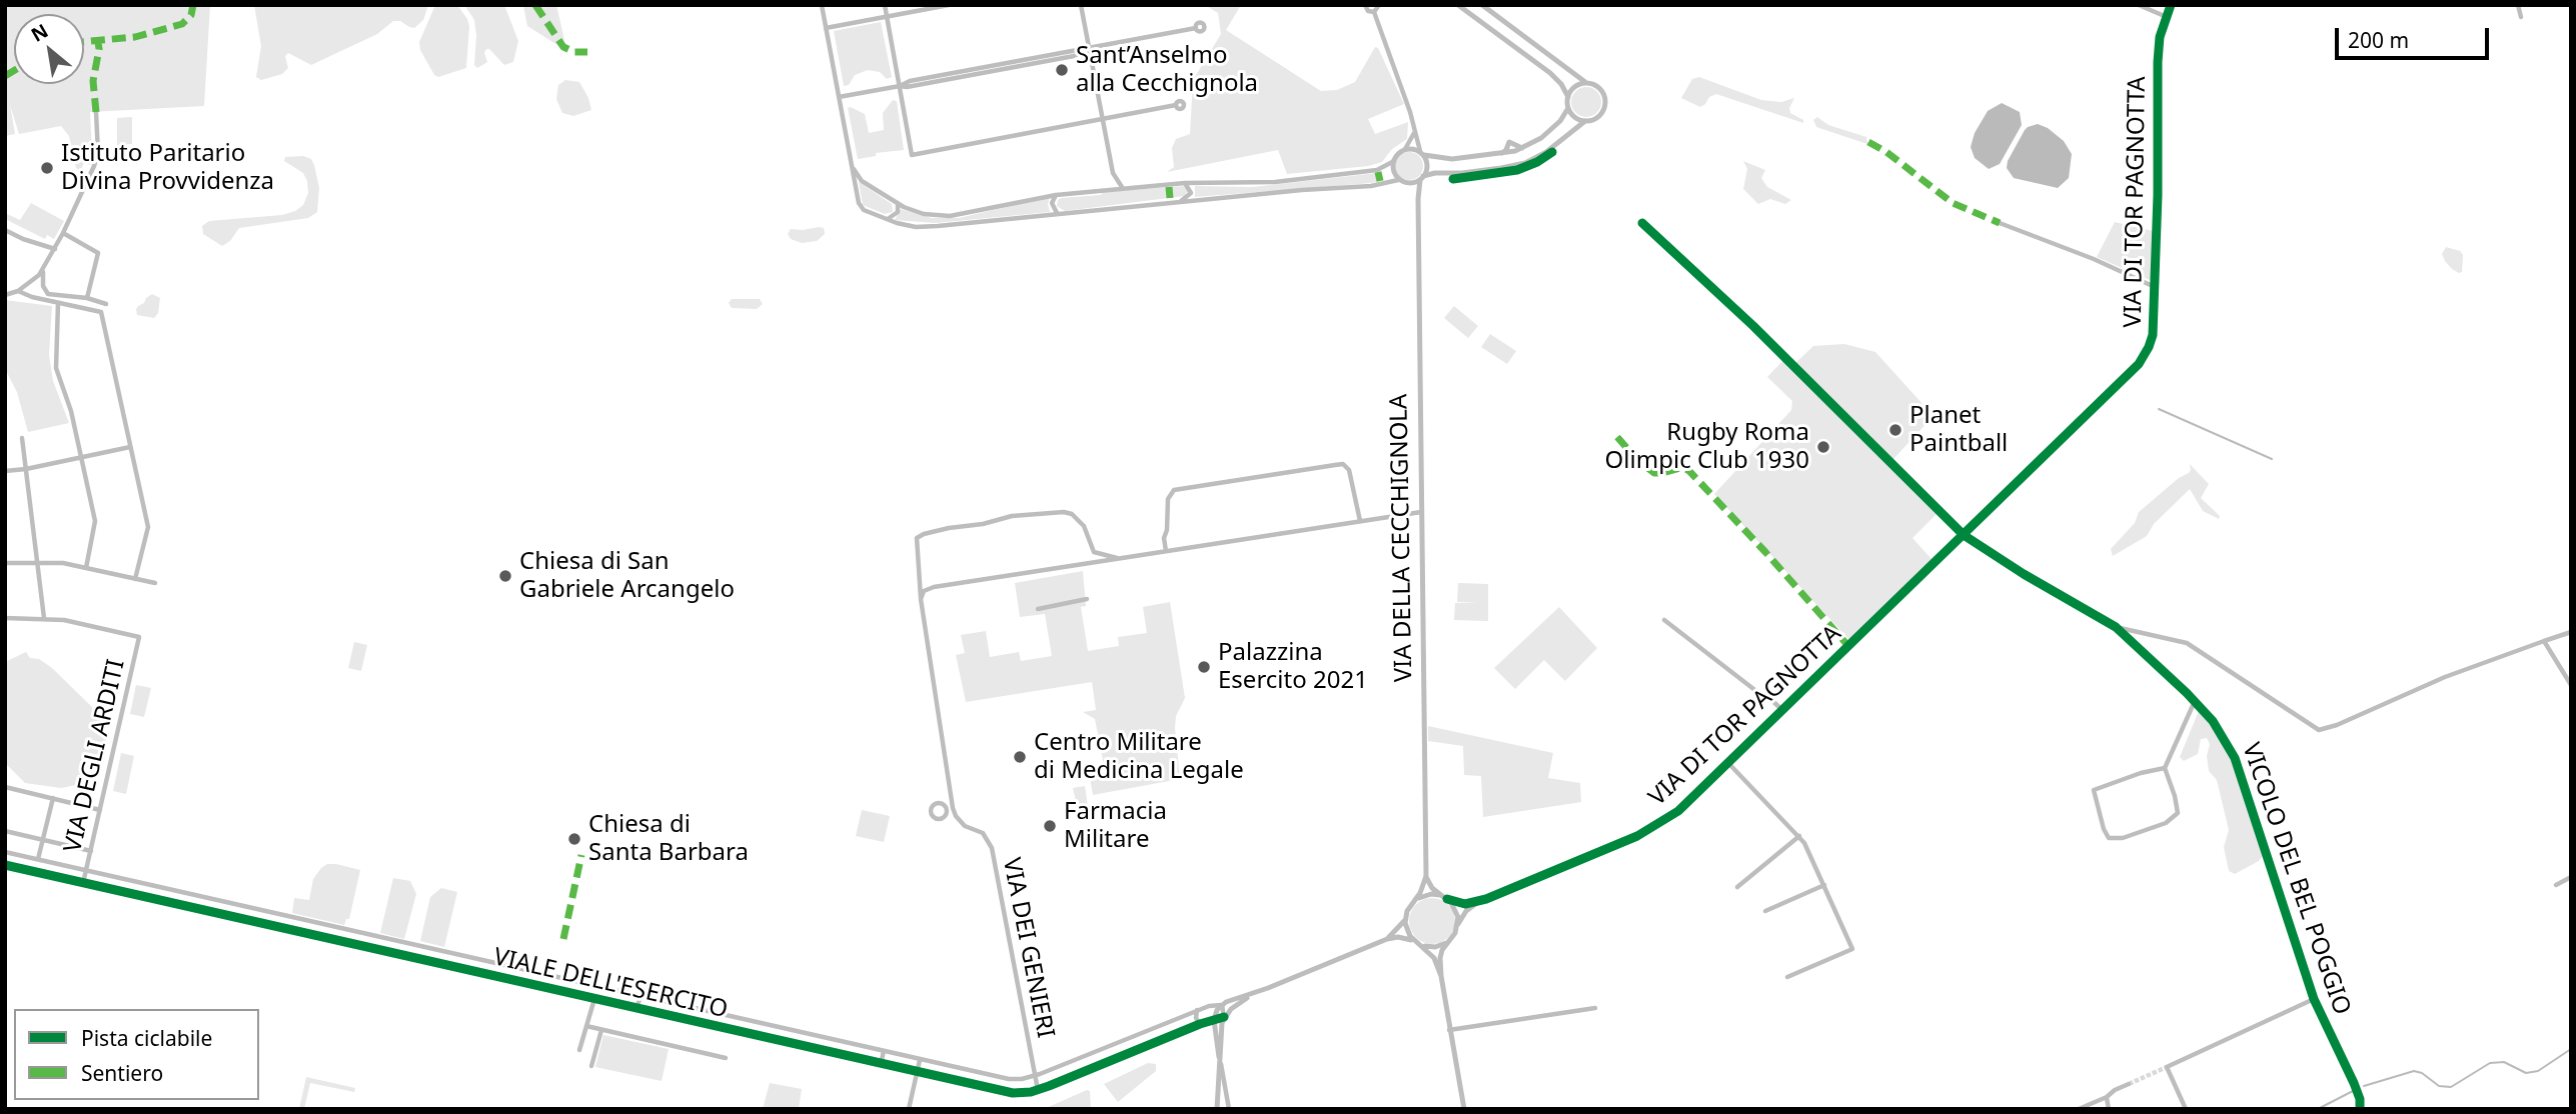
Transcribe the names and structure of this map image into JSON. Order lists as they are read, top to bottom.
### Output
{
  "streets": {
    "street": [
      "VIA DI TOR PAGNOTTA",
      "VIA DELLA CECCHIGNOLA",
      "VIA DEGLI ARDITI",
      "VICOLO DEL BEL POGGIO",
      "VIA DEI GENIERI",
      "VIALE DELL'ESERCITO"
    ]
  },
  "crossings": [
    ["VIA DI TOR PAGNOTTA", "VIA DELLA CECCHIGNOLA"],
    ["VIA DI TOR PAGNOTTA", "VICOLO DEL BEL POGGIO"],
    ["VIA DEGLI ARDITI", "VIALE DELL'ESERCITO"],
    ["VIA DEI GENIERI", "VIALE DELL'ESERCITO"]
  ],
  "places": [
    "Sant’Anselmo alla Cecchignola",
    "Istituto Paritario Divina Provvidenza",
    "Planet Paintball",
    "Rugby Roma Olimpic Club 1930",
    "Chiesa di San Gabriele Arcangelo",
    "Palazzina Esercito 2021",
    "Centro Militare di Medicina Legale",
    "Farmacia Militare",
    "Chiesa di Santa Barbara"
  ],
  "legend": ["Pista ciclabile", "Sentiero"],
  "scale_bar": "200 m",
  "north": "top left"
}
